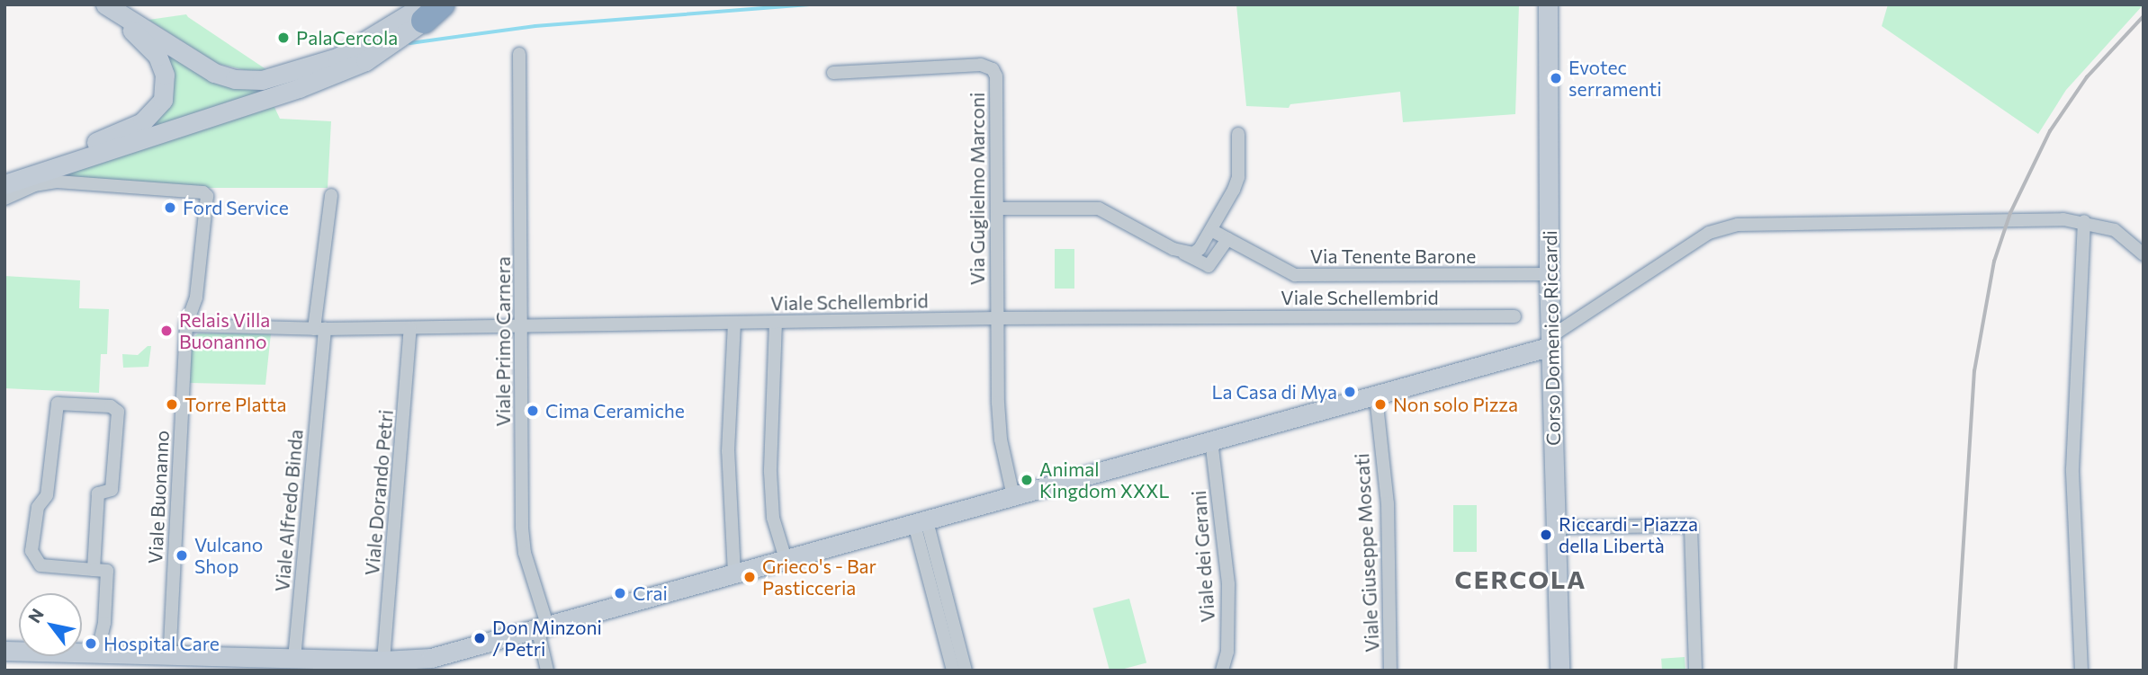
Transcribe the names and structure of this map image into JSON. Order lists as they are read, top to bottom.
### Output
{
  "streets": {
    "street": [
      "Via Guglielmo Marconi",
      "Via Tenente Barone",
      "Viale Schellembrid",
      "Corso Domenico Riccardi",
      "Viale Primo Carnera",
      "Viale Dorando Petri",
      "Viale Buonanno",
      "Viale Alfredo Binda",
      "Viale Giuseppe Moscati",
      "Viale dei Gerani"
    ]
  },
  "crossings": [
    ["Via Guglielmo Marconi", "Viale Schellembrid"],
    ["Via Tenente Barone", "Corso Domenico Riccardi"],
    ["Viale Schellembrid", "Viale Primo Carnera"],
    ["Viale Schellembrid", "Viale Dorando Petri"],
    ["Viale Schellembrid", "Viale Buonanno"],
    ["Viale Schellembrid", "Viale Alfredo Binda"]
  ],
  "districts": ["CERCOLA"],
  "places": [
    "PalaCercola",
    "Evotec serramenti",
    "Ford Service",
    "Relais Villa Buonanno",
    "La Casa di Mya",
    "Torre Platta",
    "Non solo Pizza",
    "Cima Ceramiche",
    "Animal Kingdom XXXL",
    "Riccardi - Piazza della Libertà",
    "Vulcano Shop",
    "Grieco's - Bar Pasticceria",
    "Crai",
    "Don Minzoni / Petri",
    "Hospital Care"
  ],
  "north": "top left"
}
